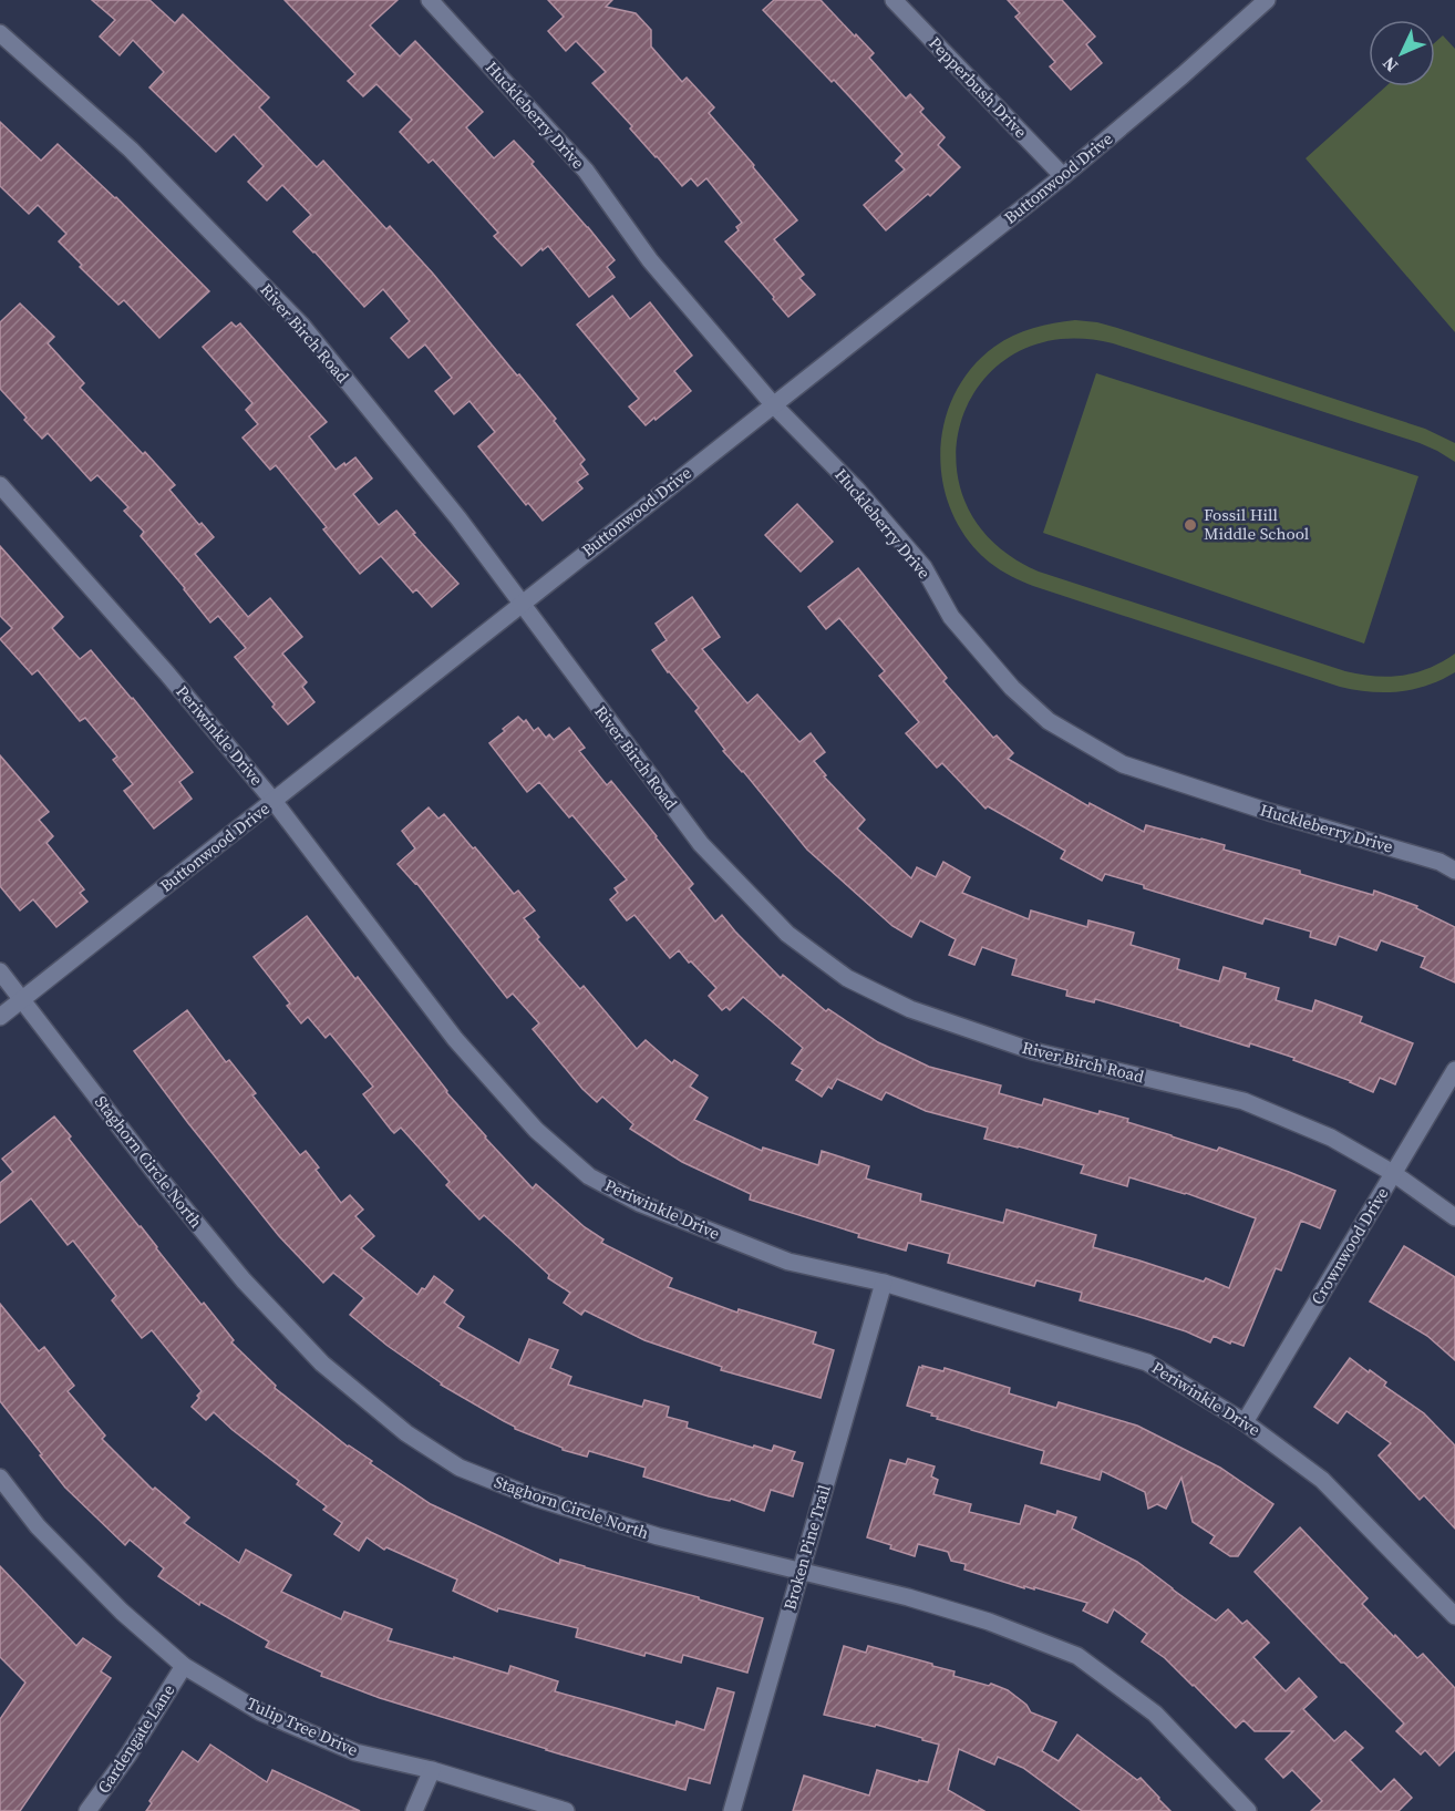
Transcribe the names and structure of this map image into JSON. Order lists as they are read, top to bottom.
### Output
{
  "streets": {
    "street": [
      "Pepperbush Drive",
      "Huckleberry Drive",
      "Buttonwood Drive",
      "River Birch Road",
      "Periwinkle Drive",
      "Staghorn Circle North",
      "Crownwood Drive",
      "Broken Pine Trail",
      "Tulip Tree Drive",
      "Gardengate Lane"
    ]
  },
  "crossings": [
    ["Pepperbush Drive", "Buttonwood Drive"],
    ["Huckleberry Drive", "Buttonwood Drive"],
    ["Buttonwood Drive", "River Birch Road"],
    ["Buttonwood Drive", "Periwinkle Drive"],
    ["Buttonwood Drive", "Staghorn Circle North"],
    ["River Birch Road", "Crownwood Drive"],
    ["Periwinkle Drive", "Crownwood Drive"],
    ["Periwinkle Drive", "Broken Pine Trail"],
    ["Staghorn Circle North", "Broken Pine Trail"],
    ["Tulip Tree Drive", "Gardengate Lane"]
  ],
  "places": ["Fossil Hill Middle School"],
  "north": "bottom left"
}
